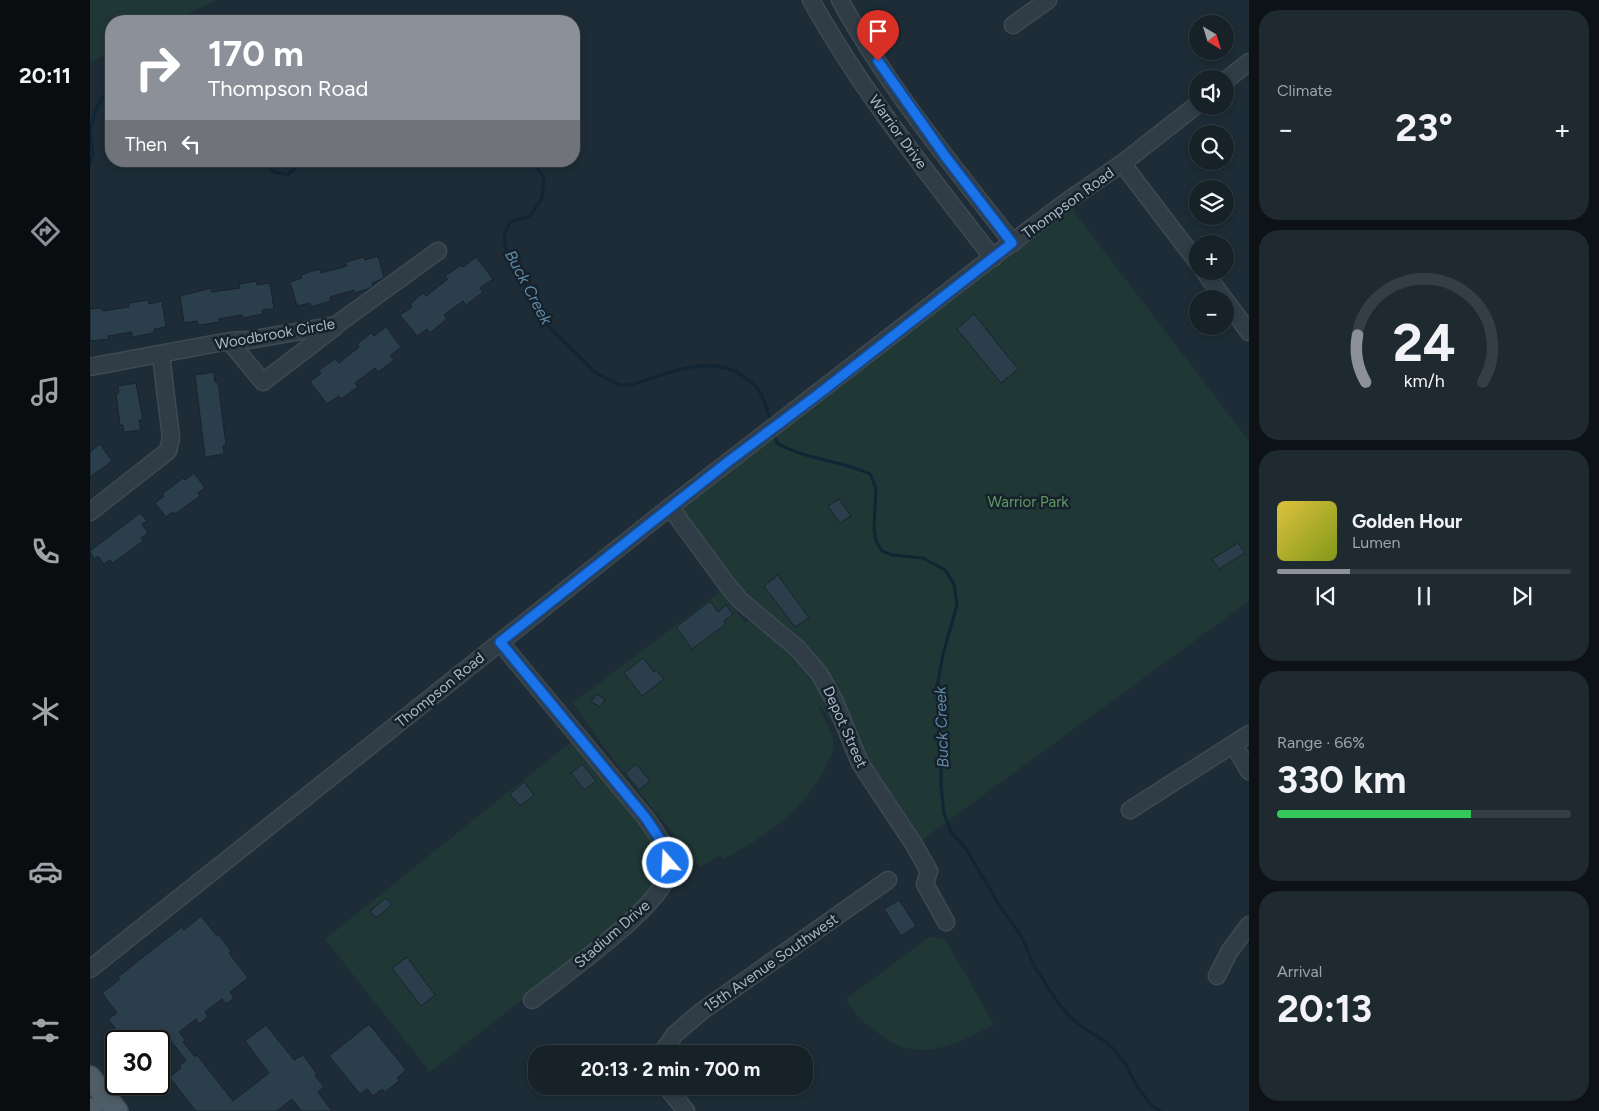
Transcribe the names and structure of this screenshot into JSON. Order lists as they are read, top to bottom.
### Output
{
  "streets": {
    "street": [
      "Warrior Drive",
      "Thompson Road",
      "Woodbrook Circle",
      "Depot Street",
      "Stadium Drive",
      "15th Avenue Southwest"
    ]
  },
  "crossings": [
    ["Warrior Drive", "Thompson Road"],
    ["Thompson Road", "Depot Street"],
    ["Thompson Road", "Stadium Drive"]
  ],
  "water": ["Buck Creek"],
  "parks": ["Warrior Park"],
  "north": "bottom right",
  "page": {
    "tabs": "20:11",
    "tile": [
      "Climate",
      ["Range · 66%", "330 km"],
      ["Arrival", "20:13"]
    ],
    "map_buttons": ["+", "−"],
    "turn": ["170 m", "Thompson Road"],
    "heat": ["−", "23°", "+"],
    "then": "Then",
    "song": ["Golden Hour", "Lumen"],
    "limit": "30",
    "trip": "20:13 · 2 min · 700 m",
    "gauge": ["24", "km/h"]
  }
}
